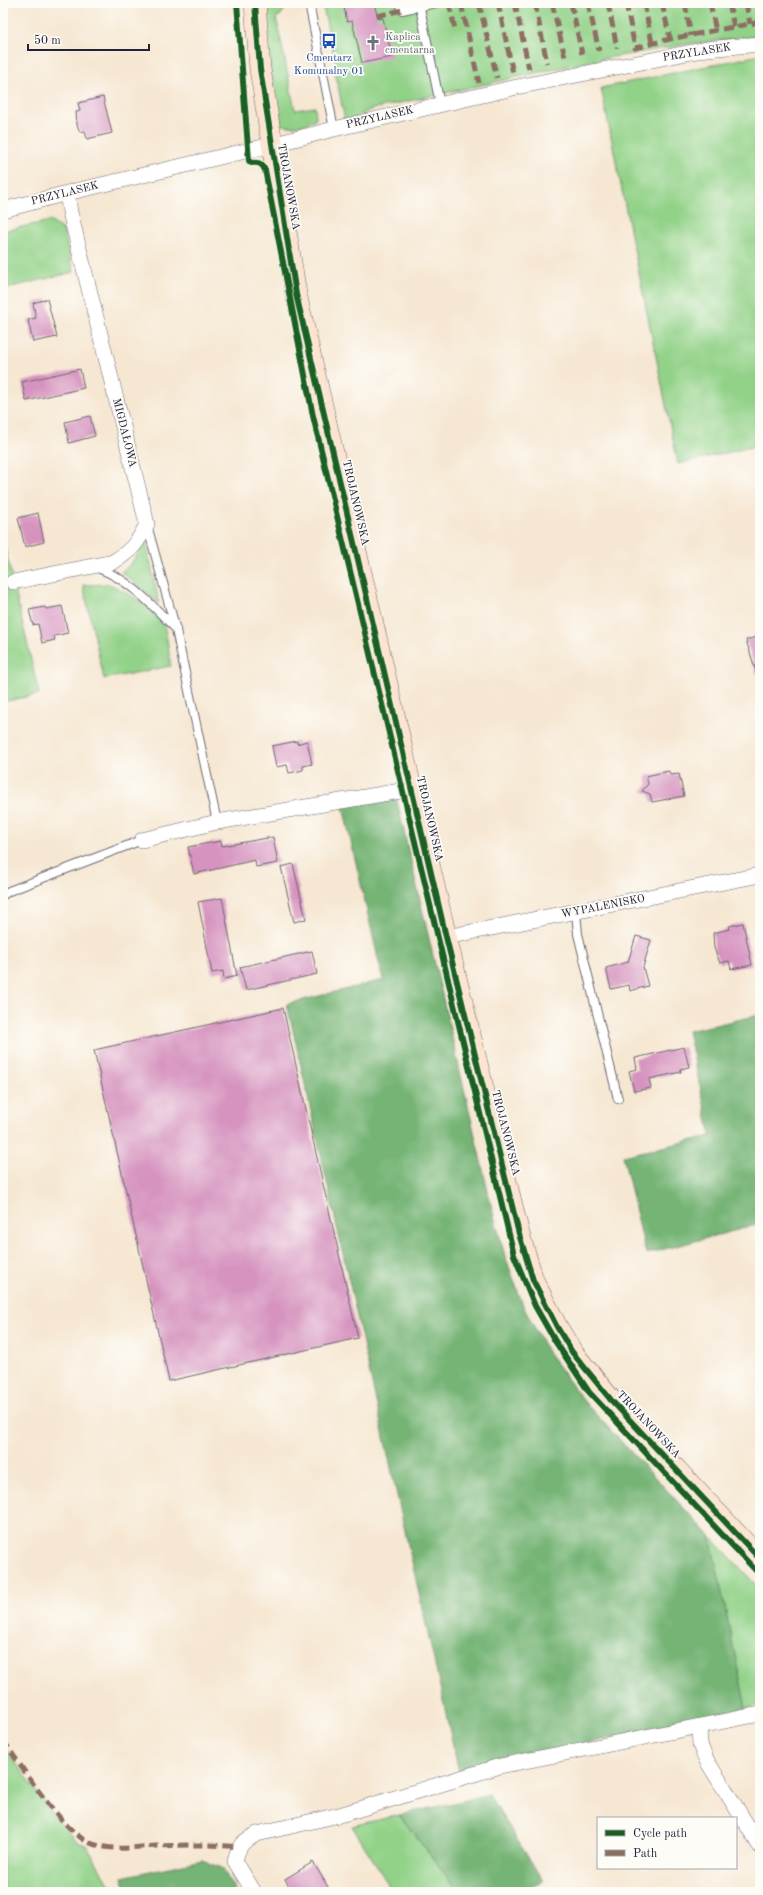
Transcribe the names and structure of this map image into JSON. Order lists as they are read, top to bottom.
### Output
{
  "streets": {
    "street": [
      "PRZYLASEK",
      "TROJANOWSKA",
      "MIGDAŁOWA",
      "WYPALENISKO"
    ]
  },
  "crossings": [
    ["PRZYLASEK", "TROJANOWSKA"],
    ["PRZYLASEK", "MIGDAŁOWA"],
    ["TROJANOWSKA", "WYPALENISKO"]
  ],
  "places": {
    "bus stop": ["Cmentarz Komunalny 01"],
    "church": ["Kaplica cmentarna"]
  },
  "legend": ["Cycle path", "Path"],
  "scale_bar": "50 m"
}
